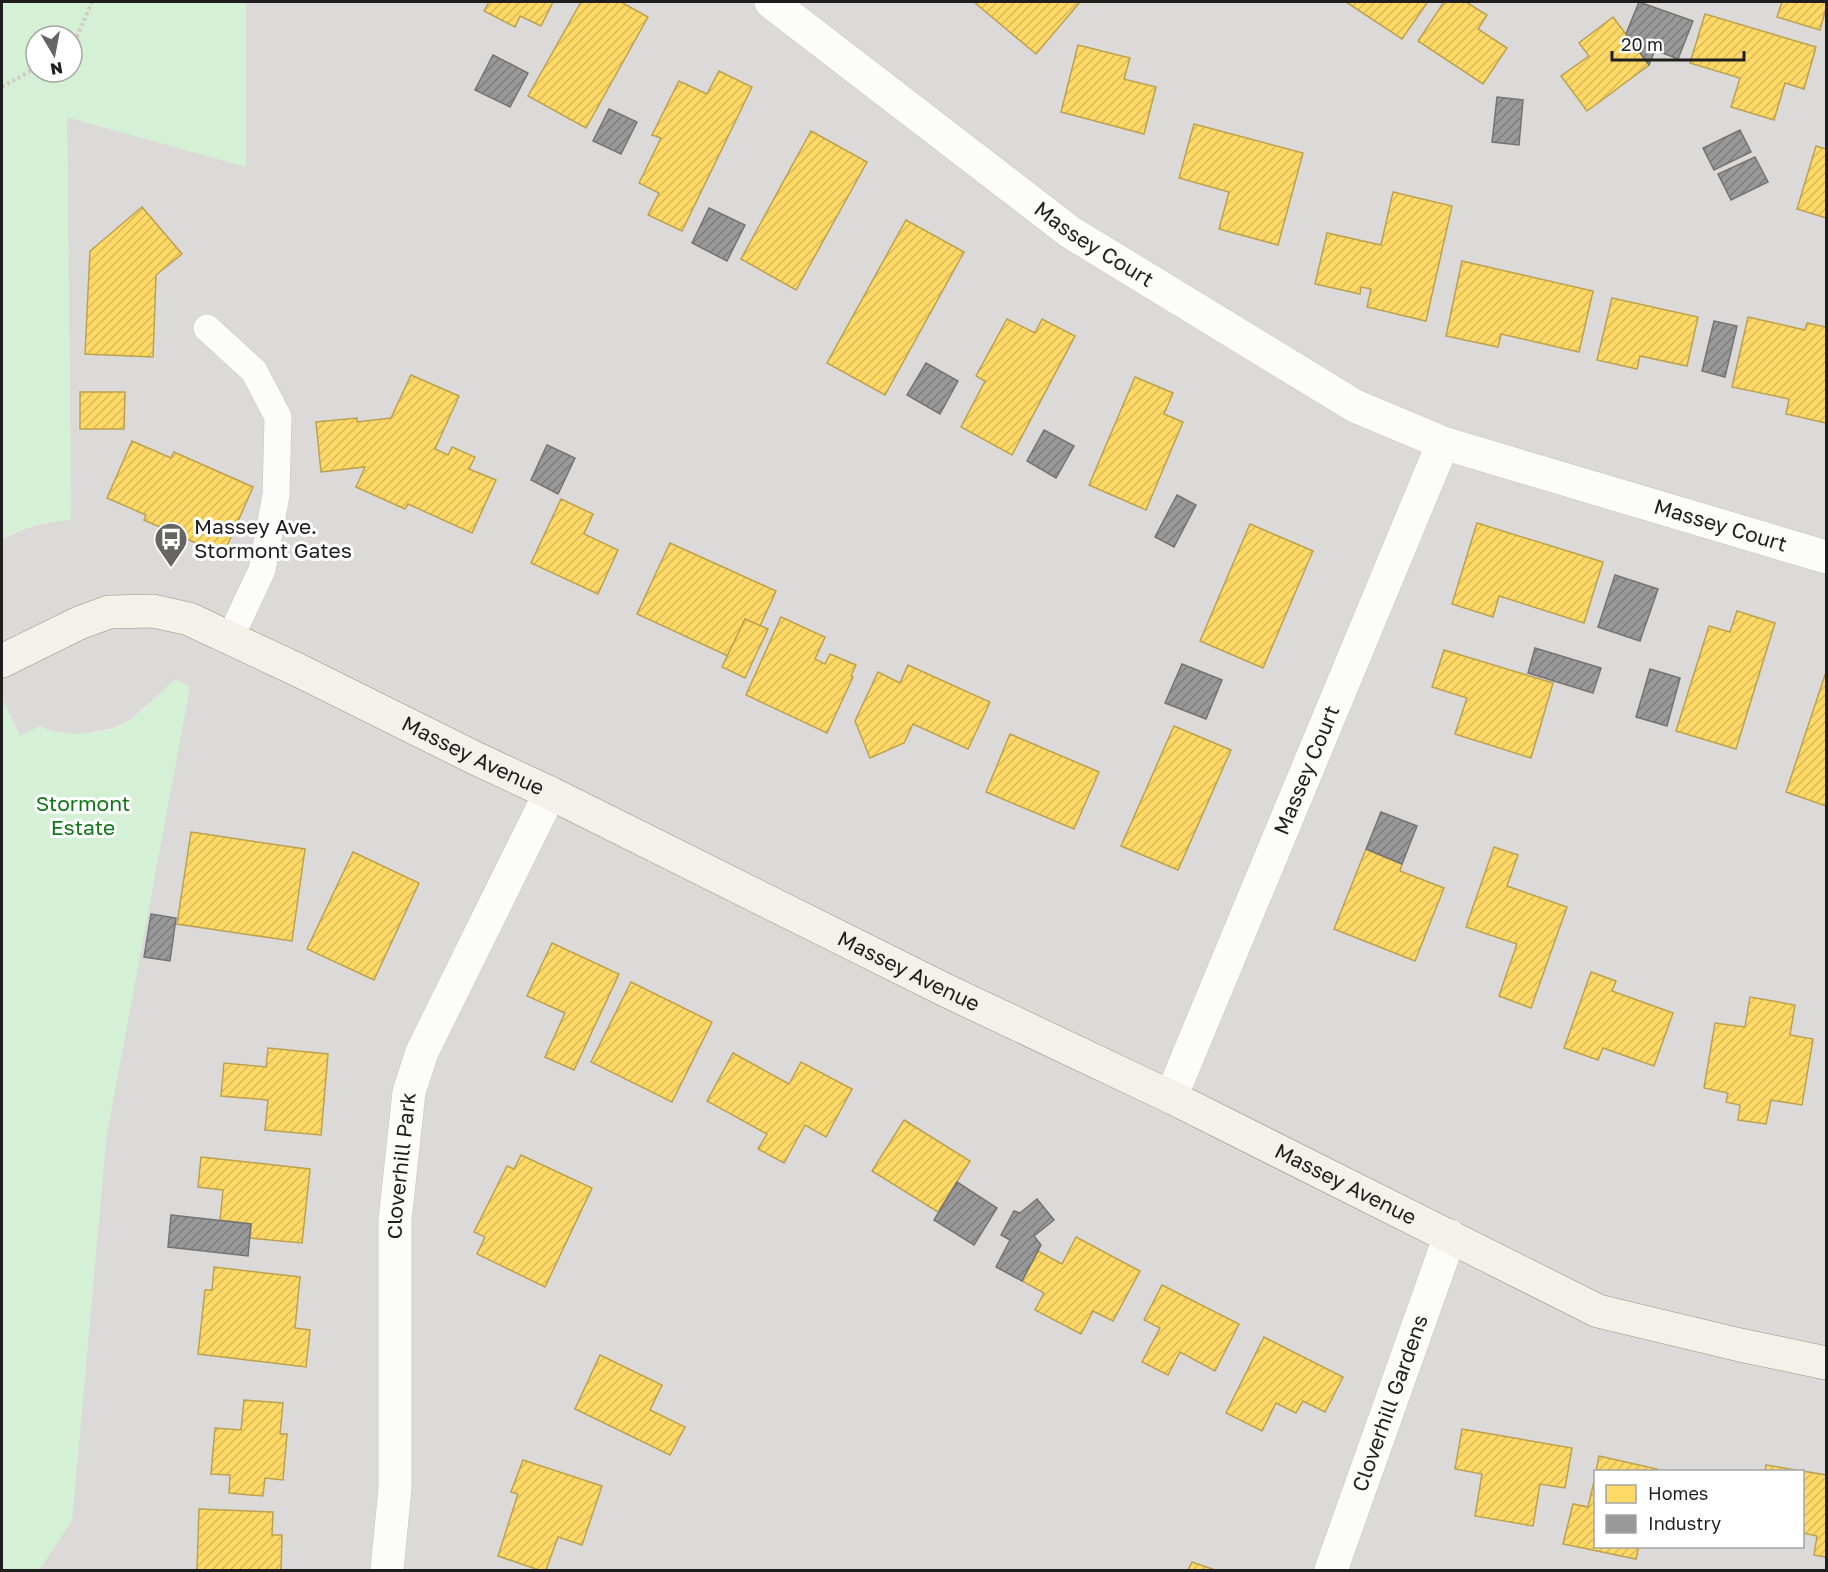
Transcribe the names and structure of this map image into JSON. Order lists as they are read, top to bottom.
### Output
{
  "streets": {
    "street": [
      "Massey Court",
      "Massey Avenue",
      "Cloverhill Park",
      "Cloverhill Gardens"
    ]
  },
  "crossings": [
    ["Massey Court", "Massey Avenue"],
    ["Massey Avenue", "Cloverhill Park"],
    ["Massey Avenue", "Cloverhill Gardens"]
  ],
  "parks": ["Stormont Estate"],
  "places": {
    "bus stop": ["Massey Ave. Stormont Gates"]
  },
  "legend": ["Homes", "Industry"],
  "scale_bar": "20 m",
  "north": "bottom"
}
